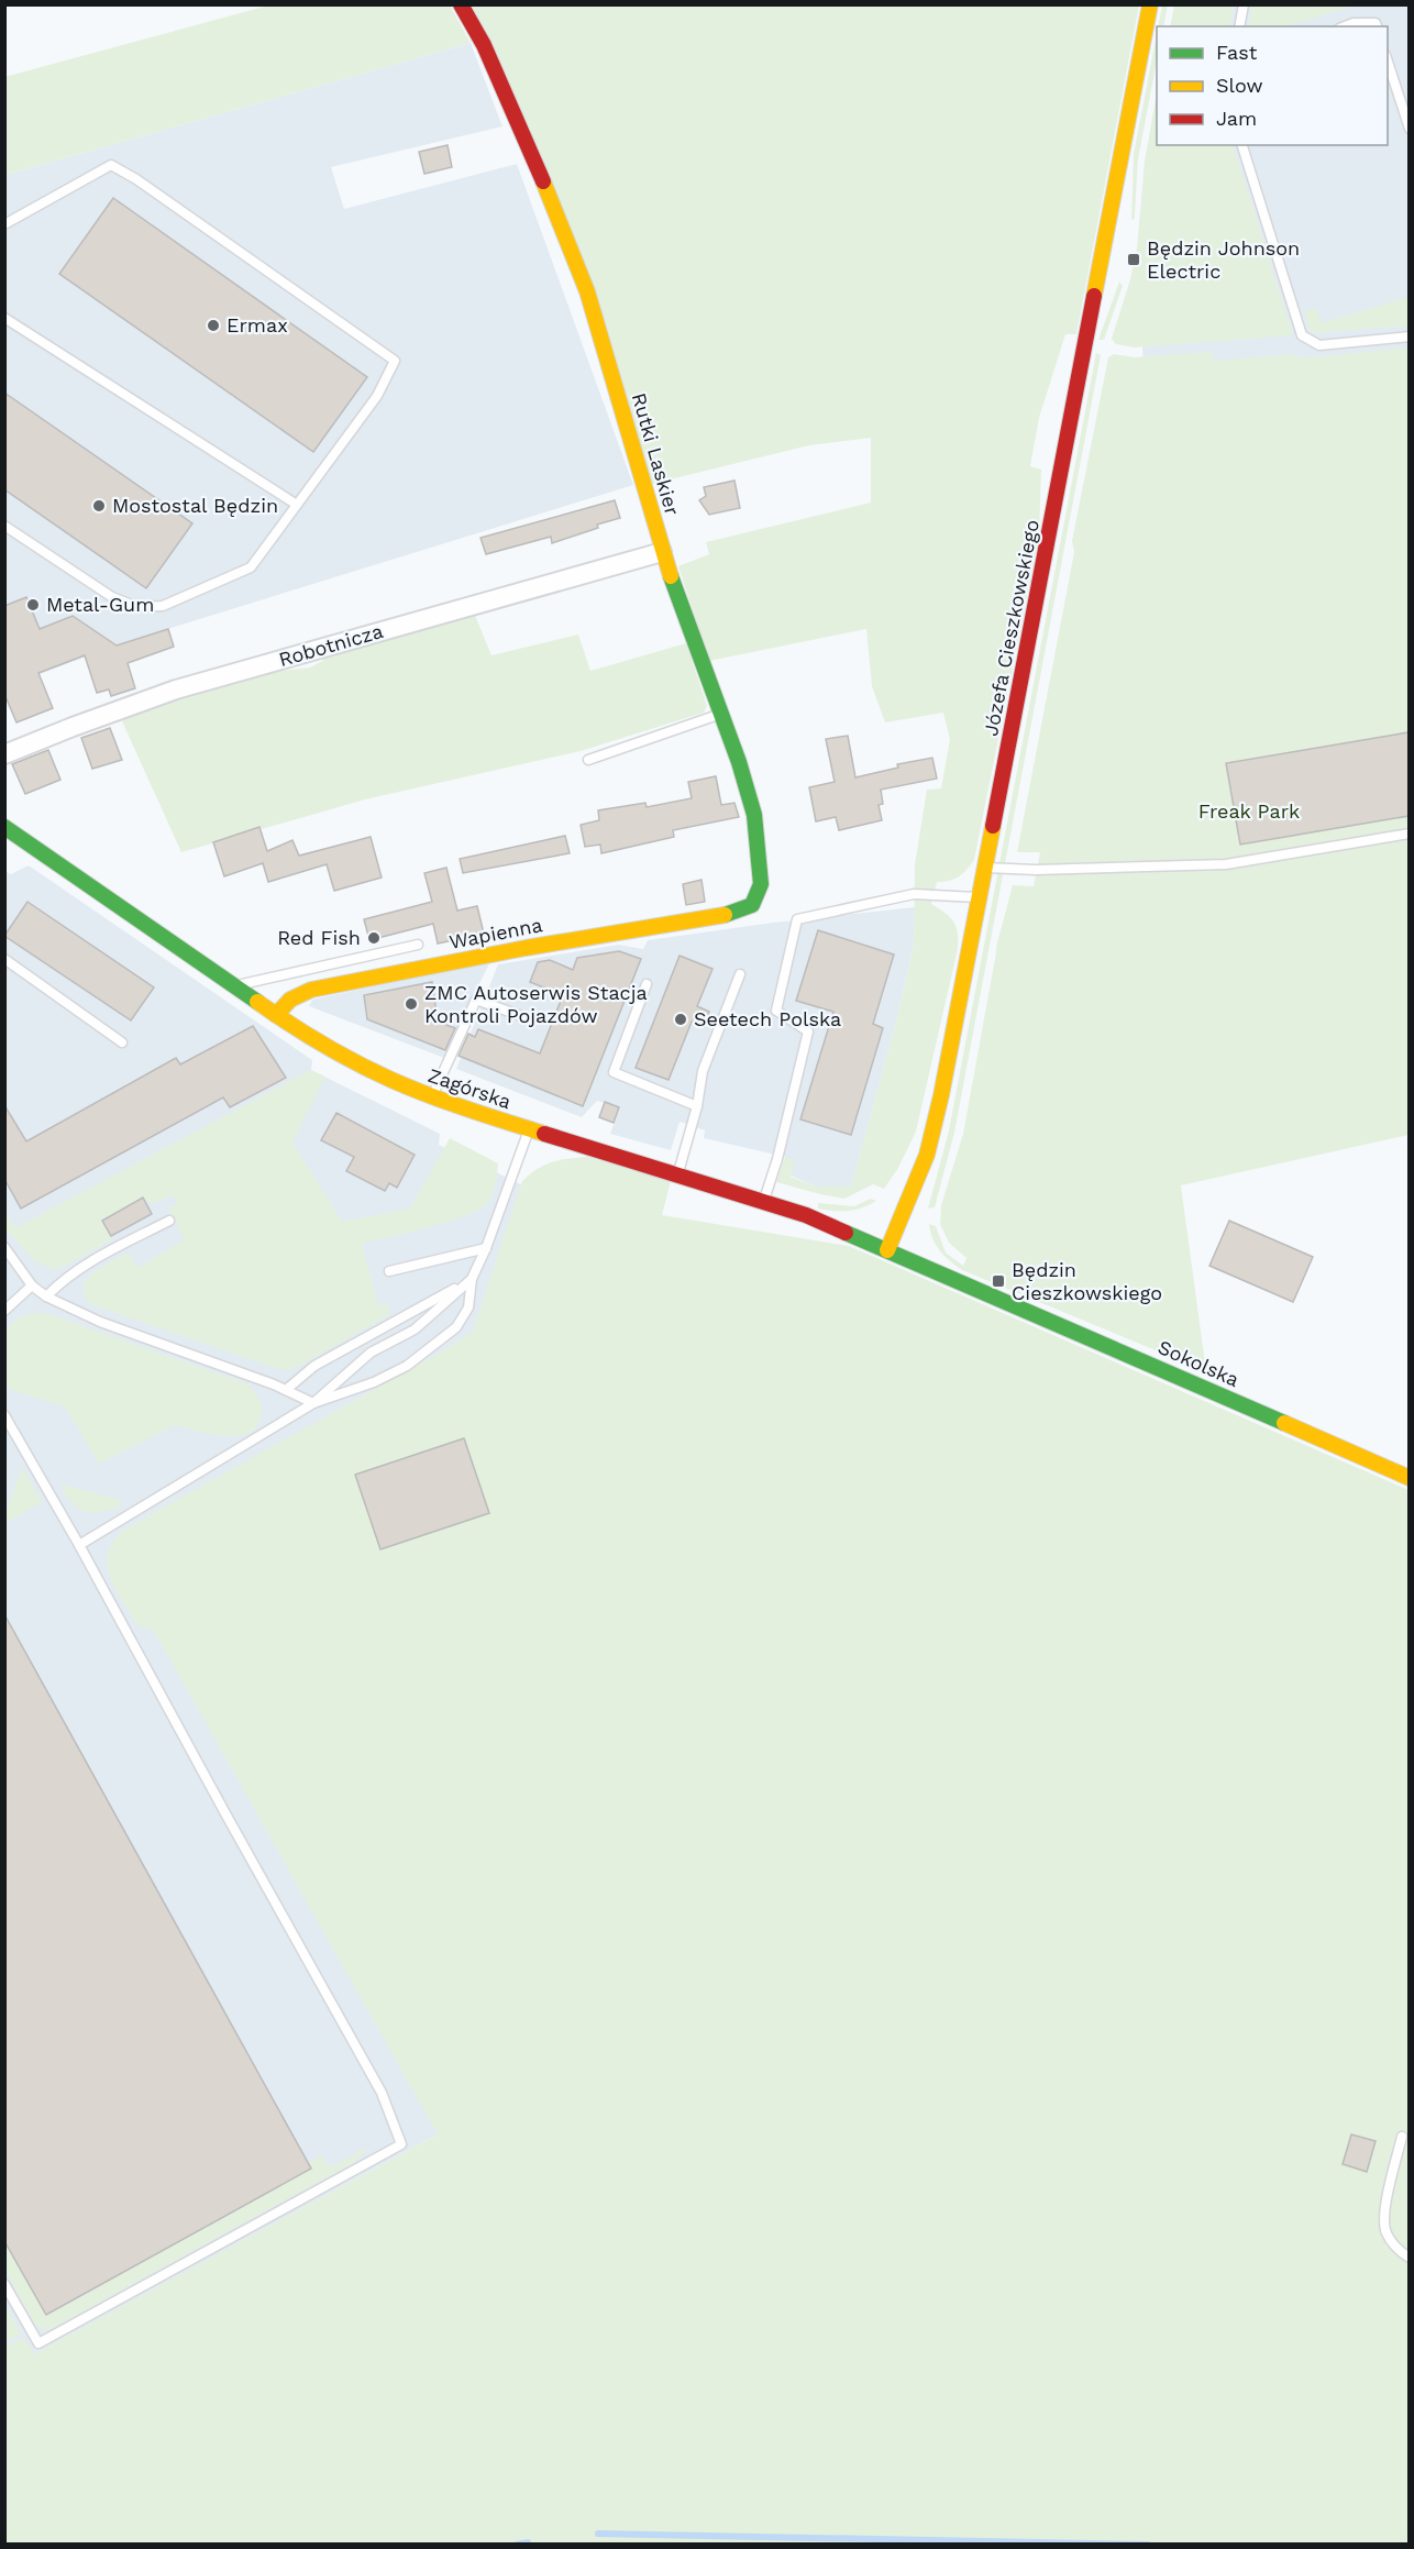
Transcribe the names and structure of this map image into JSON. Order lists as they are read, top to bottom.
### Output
{
  "streets": {
    "street": [
      "Rutki Laskier",
      "Józefa Cieszkowskiego",
      "Robotnicza",
      "Wapienna",
      "Zagórska",
      "Sokolska"
    ]
  },
  "crossings": [
    ["Rutki Laskier", "Robotnicza"],
    ["Rutki Laskier", "Wapienna"],
    ["Józefa Cieszkowskiego", "Zagórska"],
    ["Wapienna", "Zagórska"],
    ["Zagórska", "Sokolska"]
  ],
  "parks": ["Freak Park"],
  "places": {
    "transit": ["Będzin Johnson Electric", "Będzin Cieszkowskiego"],
    "other": [
      "Ermax",
      "Mostostal Będzin",
      "Metal-Gum",
      "Red Fish",
      "ZMC Autoserwis Stacja Kontroli Pojazdów",
      "Seetech Polska"
    ]
  },
  "legend": ["Fast", "Slow", "Jam"]
}
